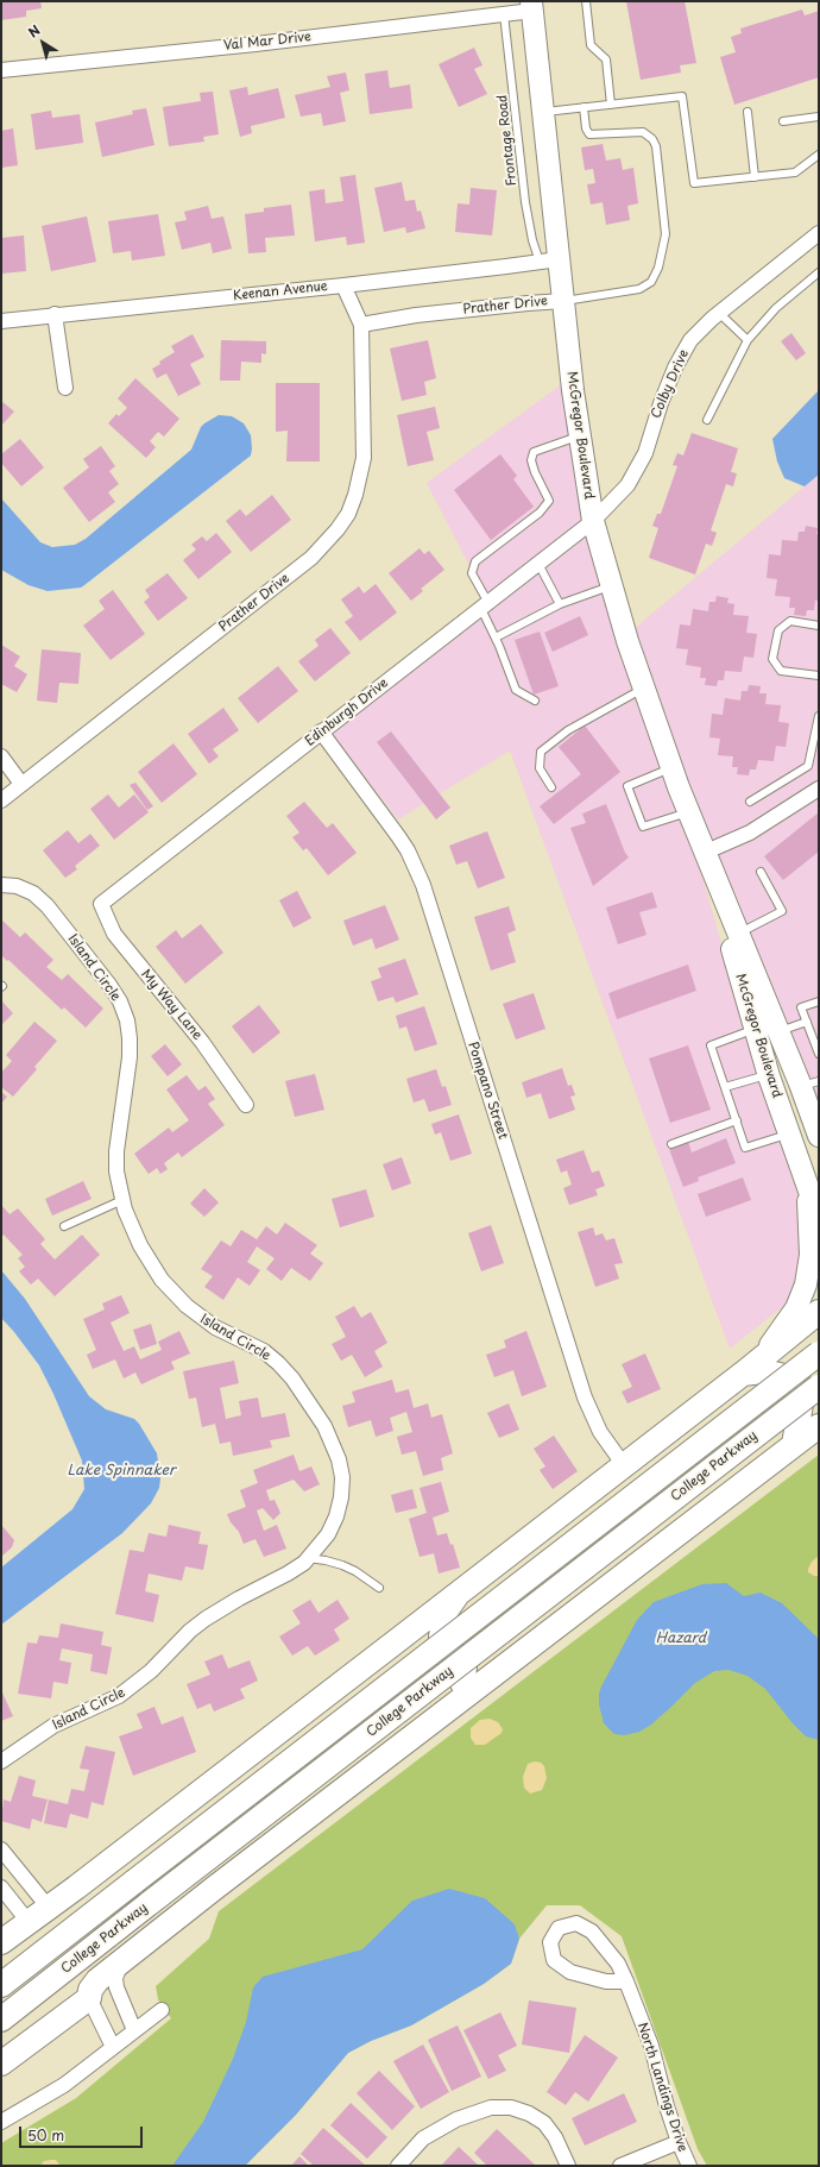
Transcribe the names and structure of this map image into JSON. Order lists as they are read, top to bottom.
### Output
{
  "streets": {
    "main road": ["McGregor Boulevard", "College Parkway"],
    "street": [
      "Val Mar Drive",
      "Keenan Avenue",
      "Prather Drive",
      "Colby Drive",
      "Edinburgh Drive",
      "Island Circle",
      "My Way Lane",
      "Pompano Street",
      "North Landings Drive"
    ],
    "lane": ["Frontage Road"]
  },
  "crossings": [
    ["Val Mar Drive", "Frontage Road"],
    ["Val Mar Drive", "McGregor Boulevard"],
    ["Frontage Road", "Keenan Avenue"],
    ["Frontage Road", "McGregor Boulevard"],
    ["Keenan Avenue", "Prather Drive"],
    ["Keenan Avenue", "McGregor Boulevard"],
    ["Prather Drive", "McGregor Boulevard"],
    ["Colby Drive", "McGregor Boulevard"],
    ["Colby Drive", "Edinburgh Drive"],
    ["McGregor Boulevard", "Edinburgh Drive"],
    ["Edinburgh Drive", "My Way Lane"],
    ["Edinburgh Drive", "Pompano Street"]
  ],
  "water": ["Lake Spinnaker", "Hazard"],
  "scale_bar": "50 m",
  "north": "top left"
}
